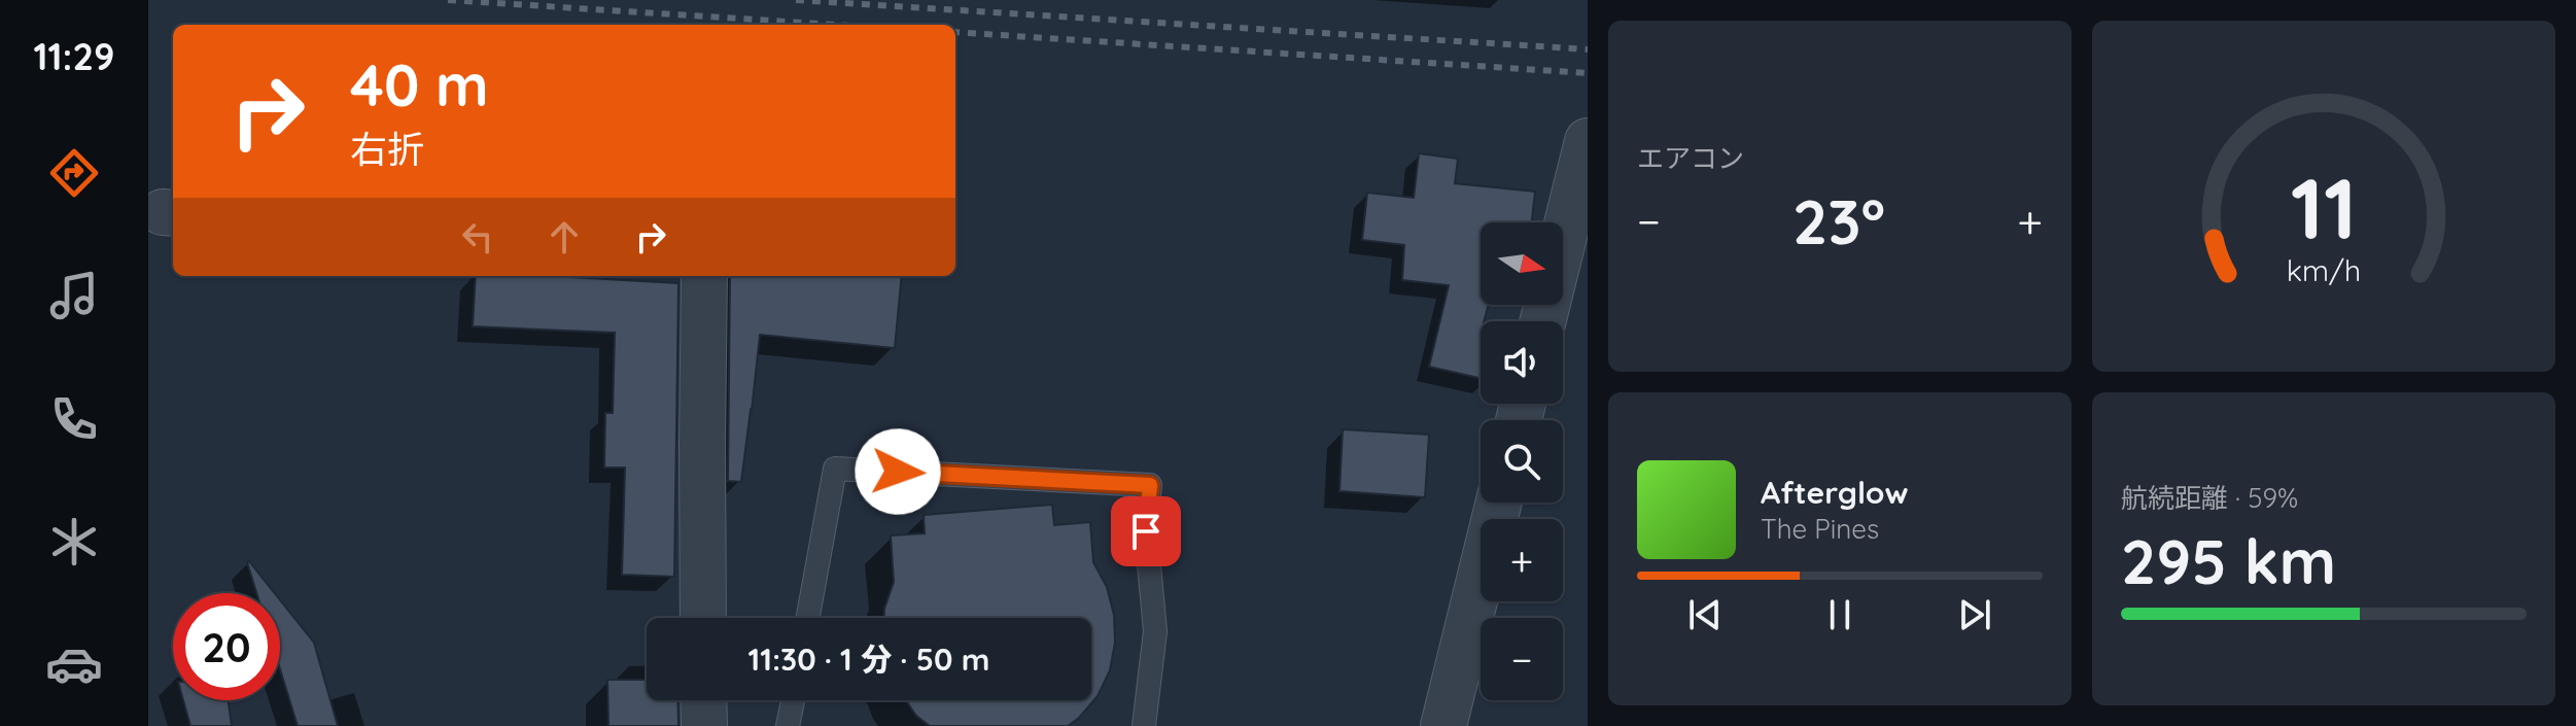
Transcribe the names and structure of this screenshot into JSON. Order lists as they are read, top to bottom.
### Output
{
  "north": "right",
  "page": {
    "tabs": "11:29",
    "tile": [
      "エアコン",
      ["航続距離 · 59%", "295 km"]
    ],
    "turn": ["40 m", "右折"],
    "heat": ["−", "23°", "+"],
    "map_buttons": ["+", "−"],
    "song": ["Afterglow", "The Pines"],
    "limit": "20",
    "trip": "11:30 · 1 分 · 50 m",
    "gauge": ["11", "km/h"]
  }
}
